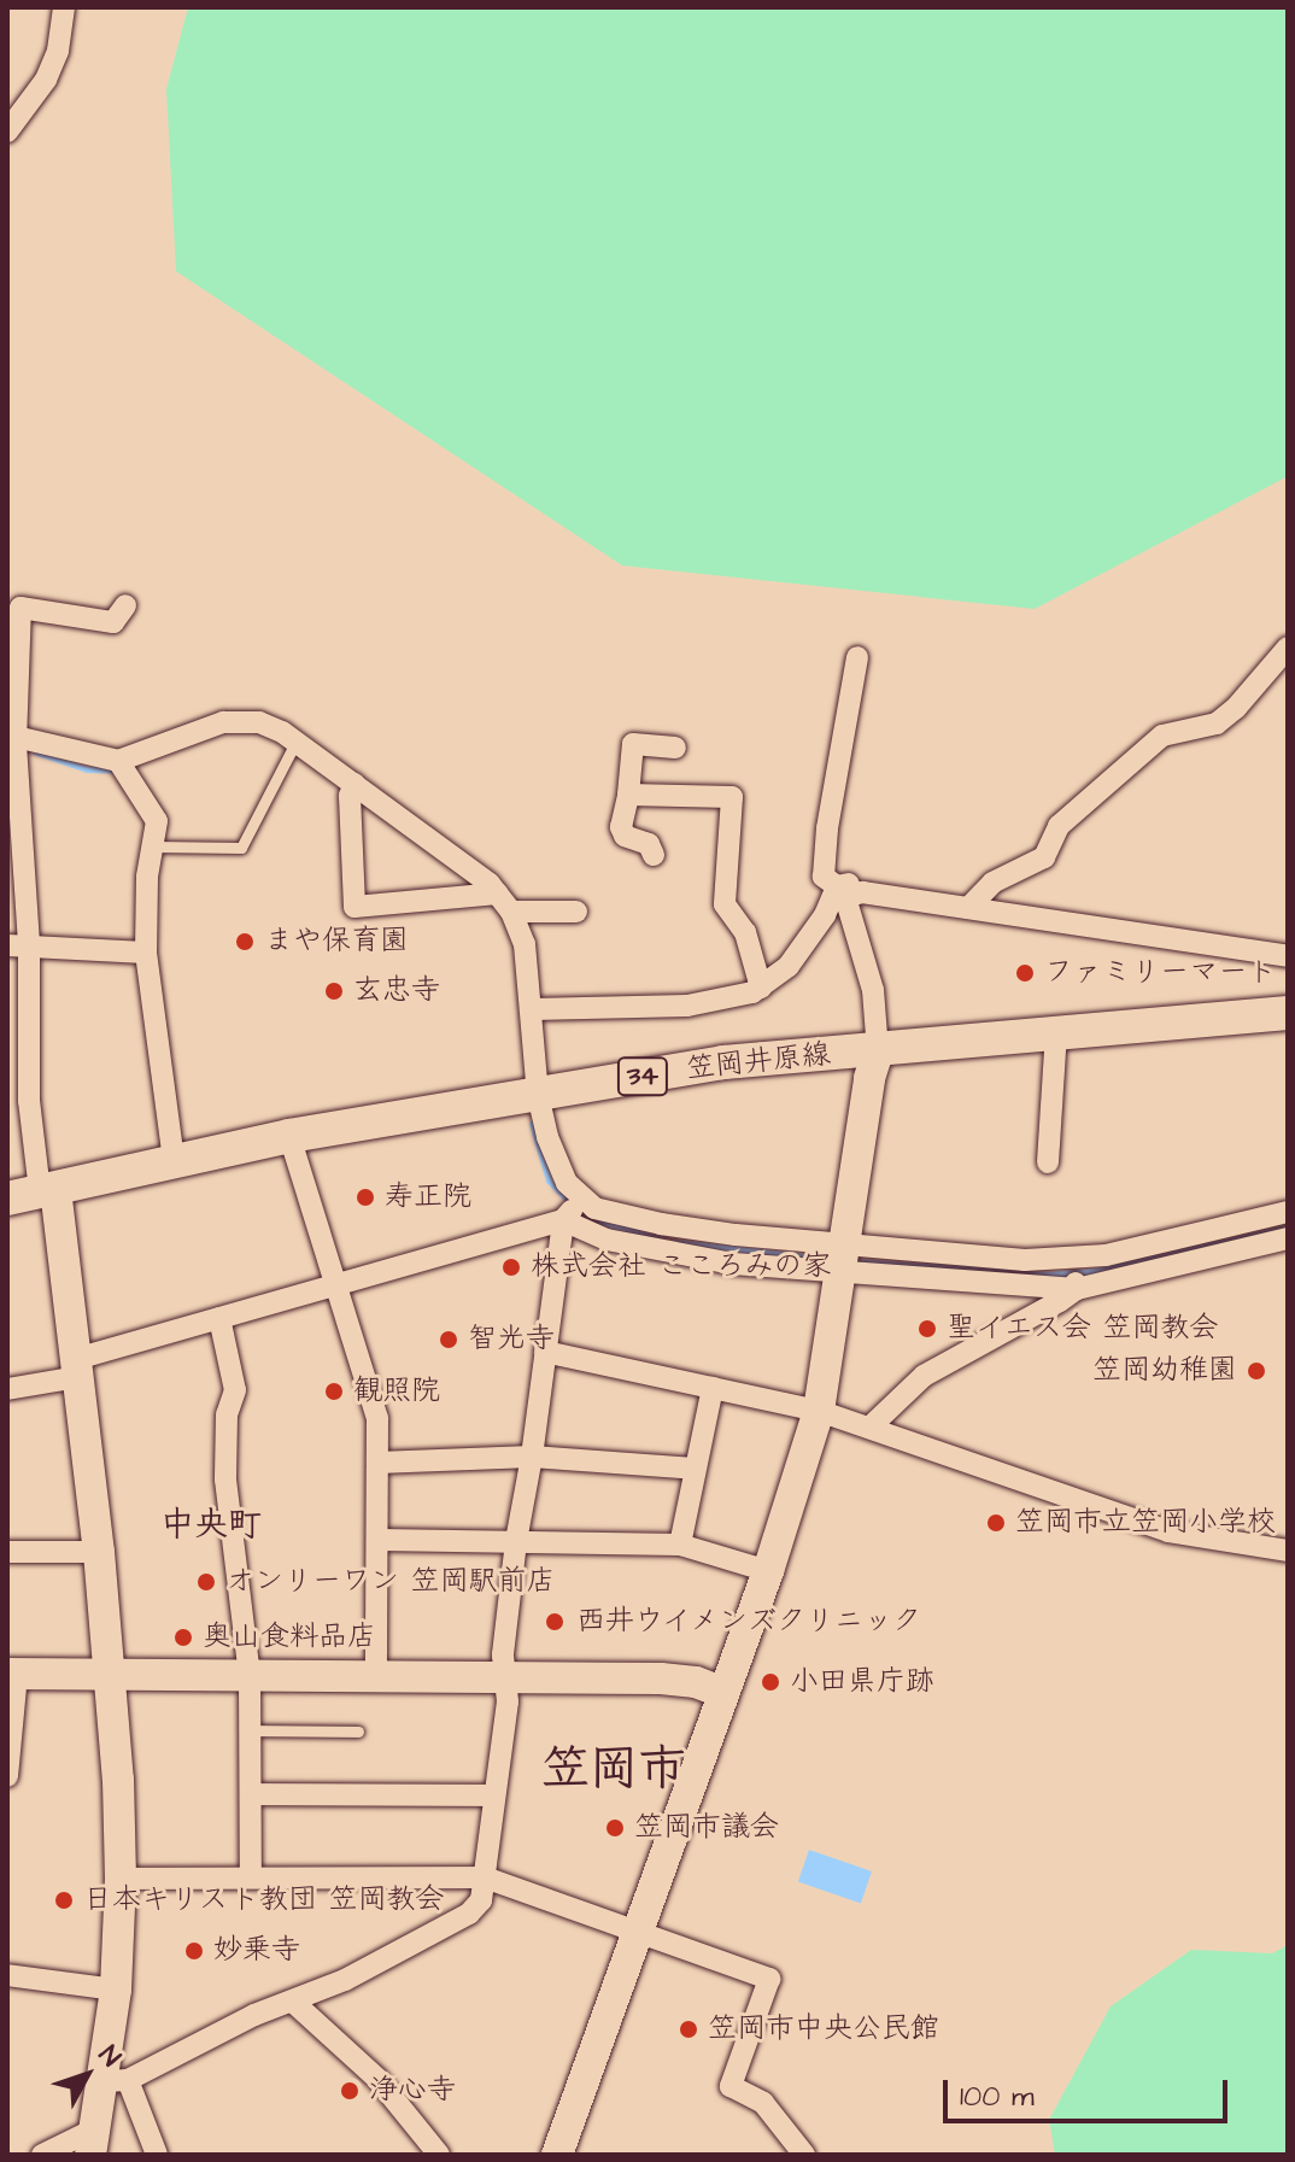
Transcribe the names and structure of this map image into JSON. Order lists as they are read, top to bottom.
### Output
{
  "streets": {
    "main road": ["笠岡井原線", "34"]
  },
  "districts": ["中央町", "笠岡市"],
  "places": [
    "まや保育園",
    "ファミリーマート",
    "玄忠寺",
    "寿正院",
    "株式会社 こころみの家",
    "聖イエス会 笠岡教会",
    "智光寺",
    "笠岡幼稚園",
    "観照院",
    "笠岡市立笠岡小学校",
    "オンリーワン 笠岡駅前店",
    "西井ウイメンズクリニック",
    "奥山食料品店",
    "小田県庁跡",
    "笠岡市議会",
    "日本キリスト教団 笠岡教会",
    "妙乗寺",
    "笠岡市中央公民館",
    "浄心寺"
  ],
  "scale_bar": "100 m",
  "north": "top right"
}
